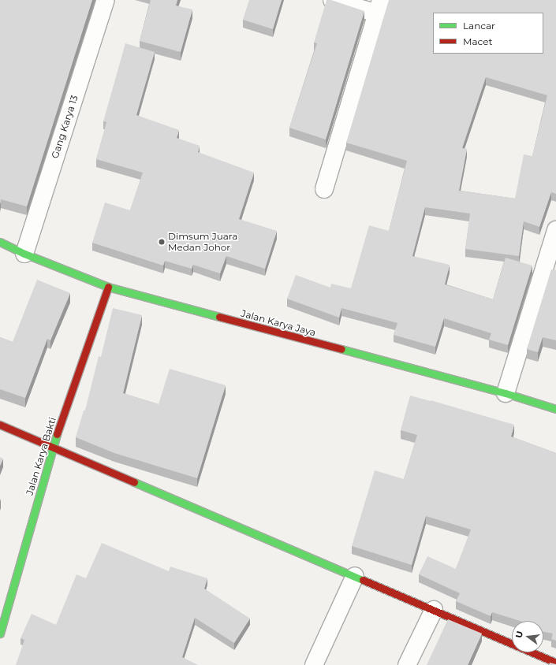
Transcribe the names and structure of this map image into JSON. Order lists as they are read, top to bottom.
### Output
{
  "streets": {
    "street": ["Gang Karya 13", "Jalan Karya Jaya", "Jalan Karya Bakti"]
  },
  "crossings": [
    ["Gang Karya 13", "Jalan Karya Jaya"],
    ["Jalan Karya Jaya", "Jalan Karya Bakti"]
  ],
  "places": ["Dimsum Juara Medan Johor"],
  "legend": ["Lancar", "Macet"],
  "north": "left"
}
